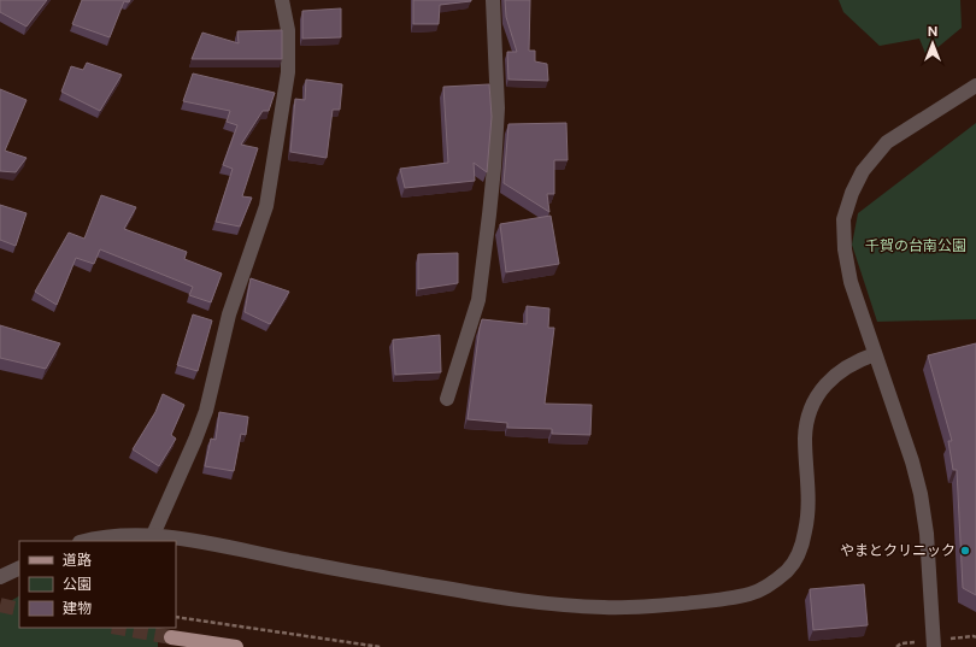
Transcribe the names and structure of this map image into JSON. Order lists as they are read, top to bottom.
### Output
{
  "parks": ["千賀の台南公園"],
  "places": ["やまとクリニック"],
  "legend": ["道路", "公園", "建物"],
  "north": "top"
}
